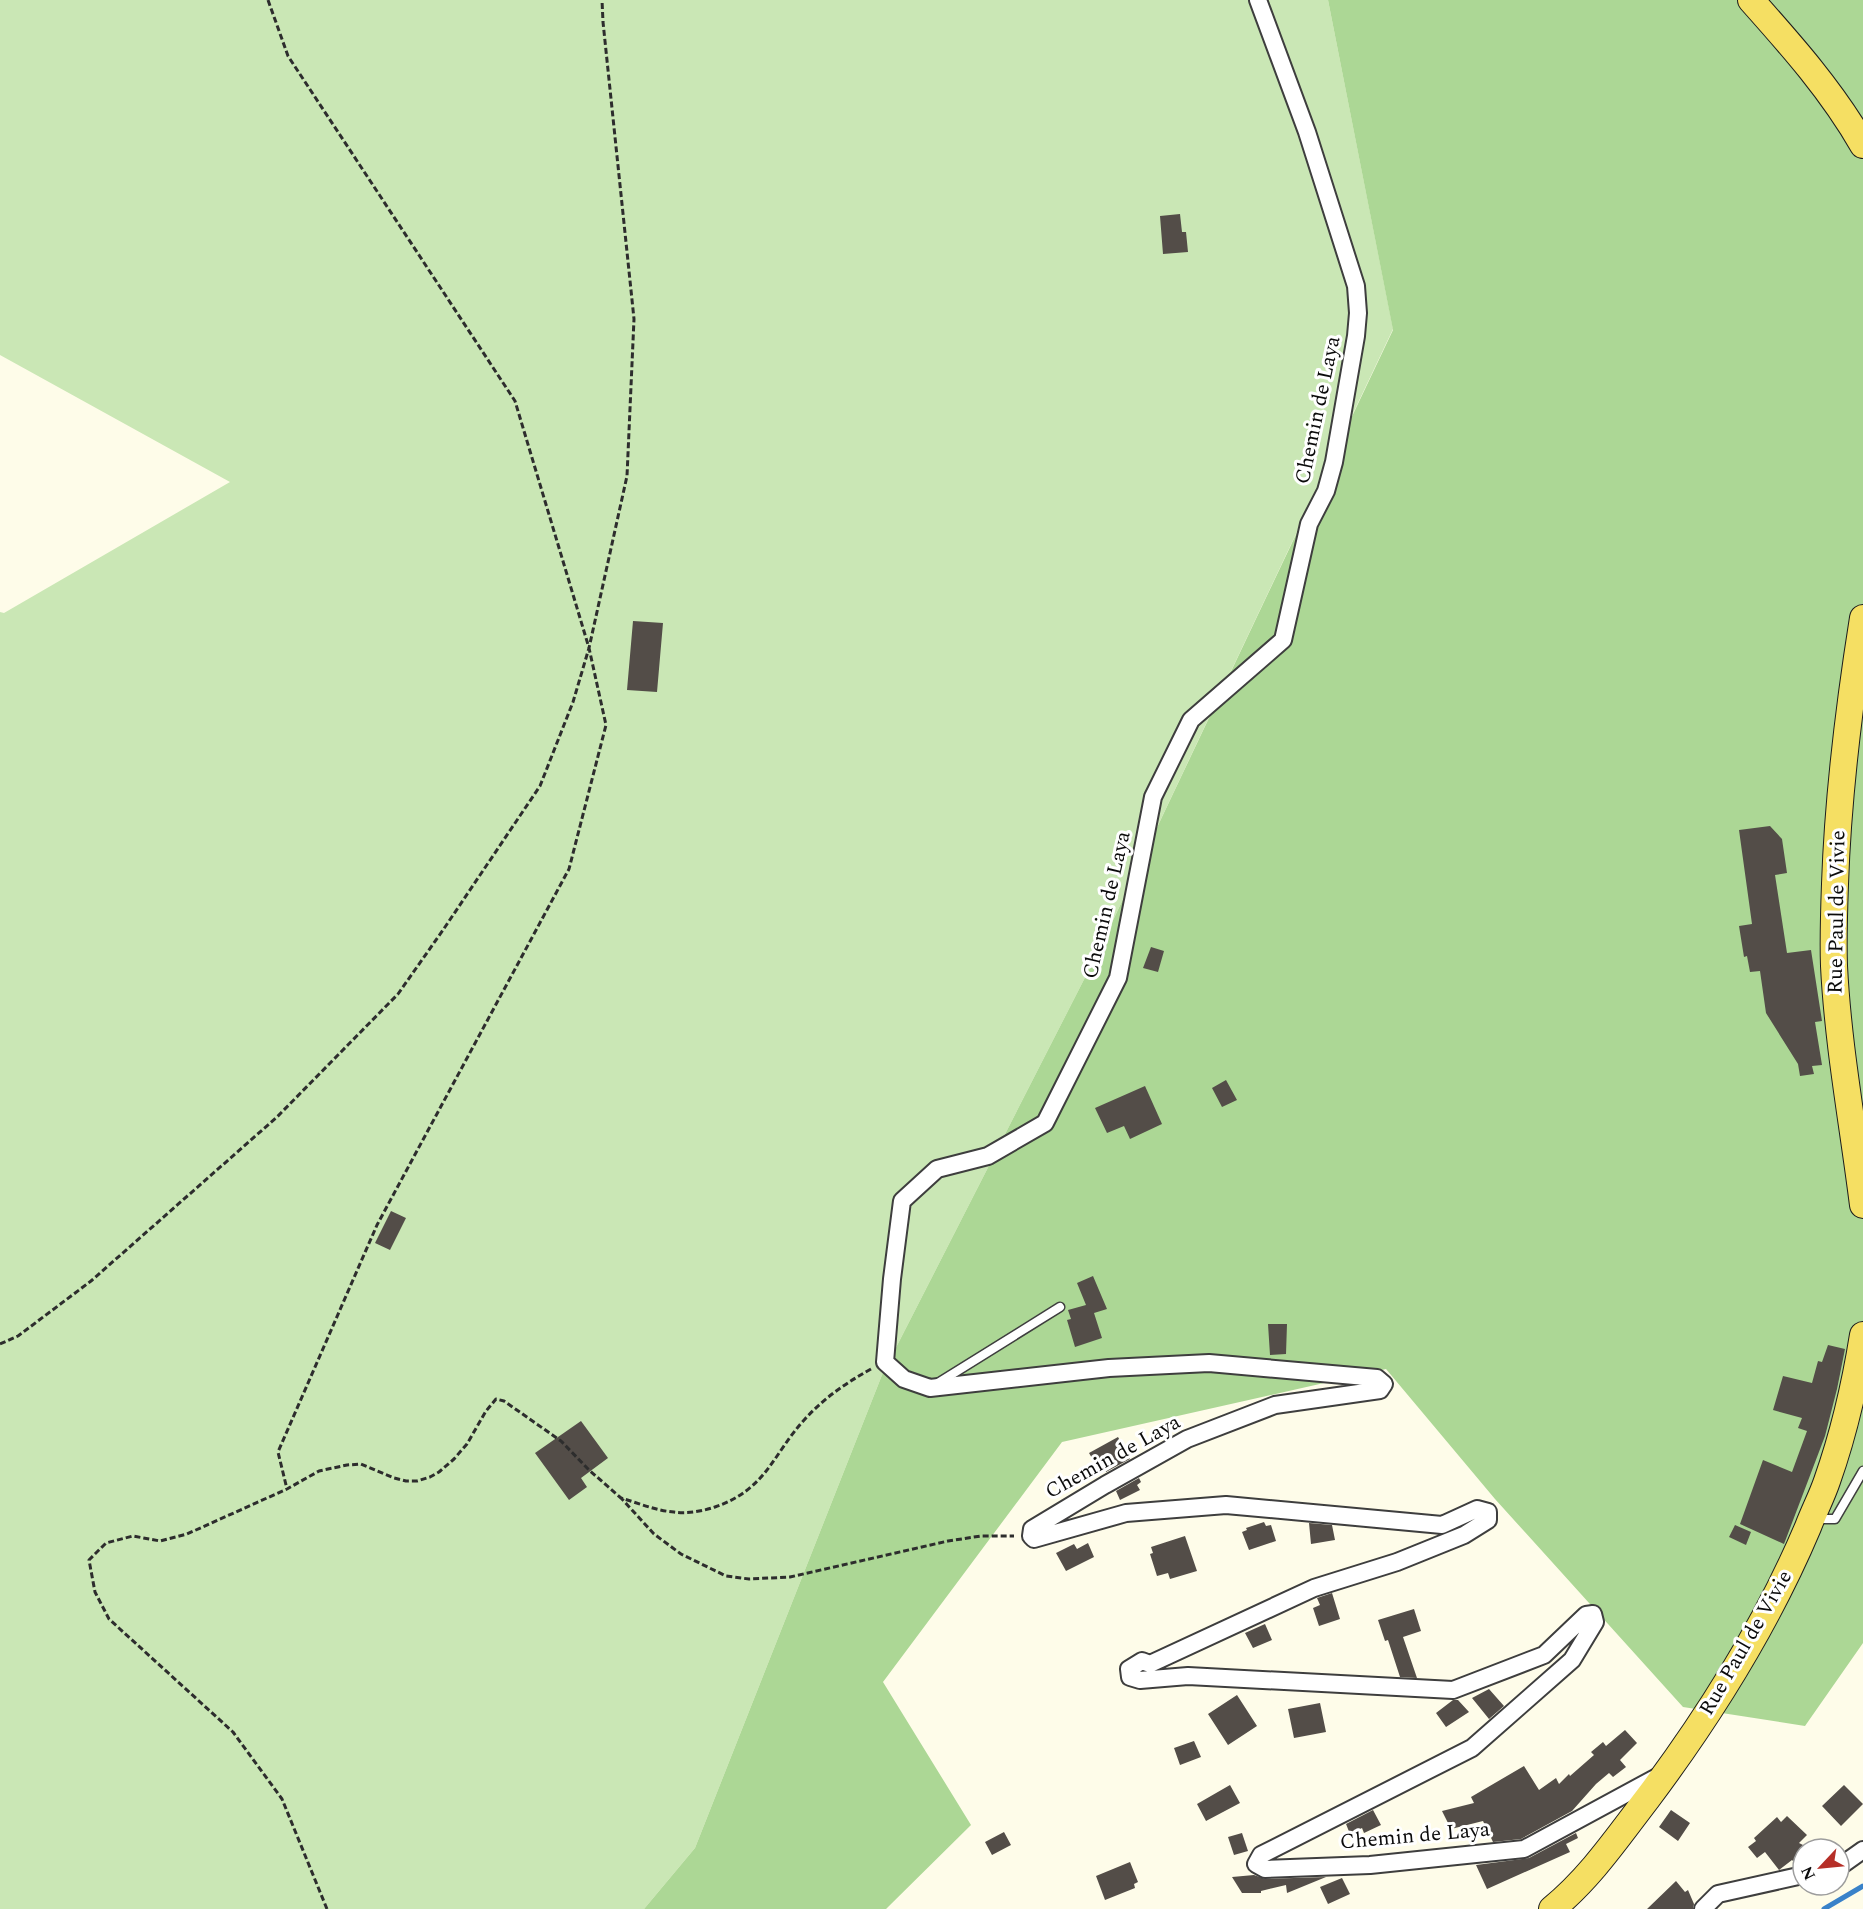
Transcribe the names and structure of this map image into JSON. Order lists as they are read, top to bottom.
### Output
{
  "streets": {
    "main road": ["Rue Paul de Vivie"],
    "street": ["Chemin de Laya"]
  },
  "crossings": [
    ["Chemin de Laya", "Rue Paul de Vivie"]
  ],
  "north": "bottom left"
}
